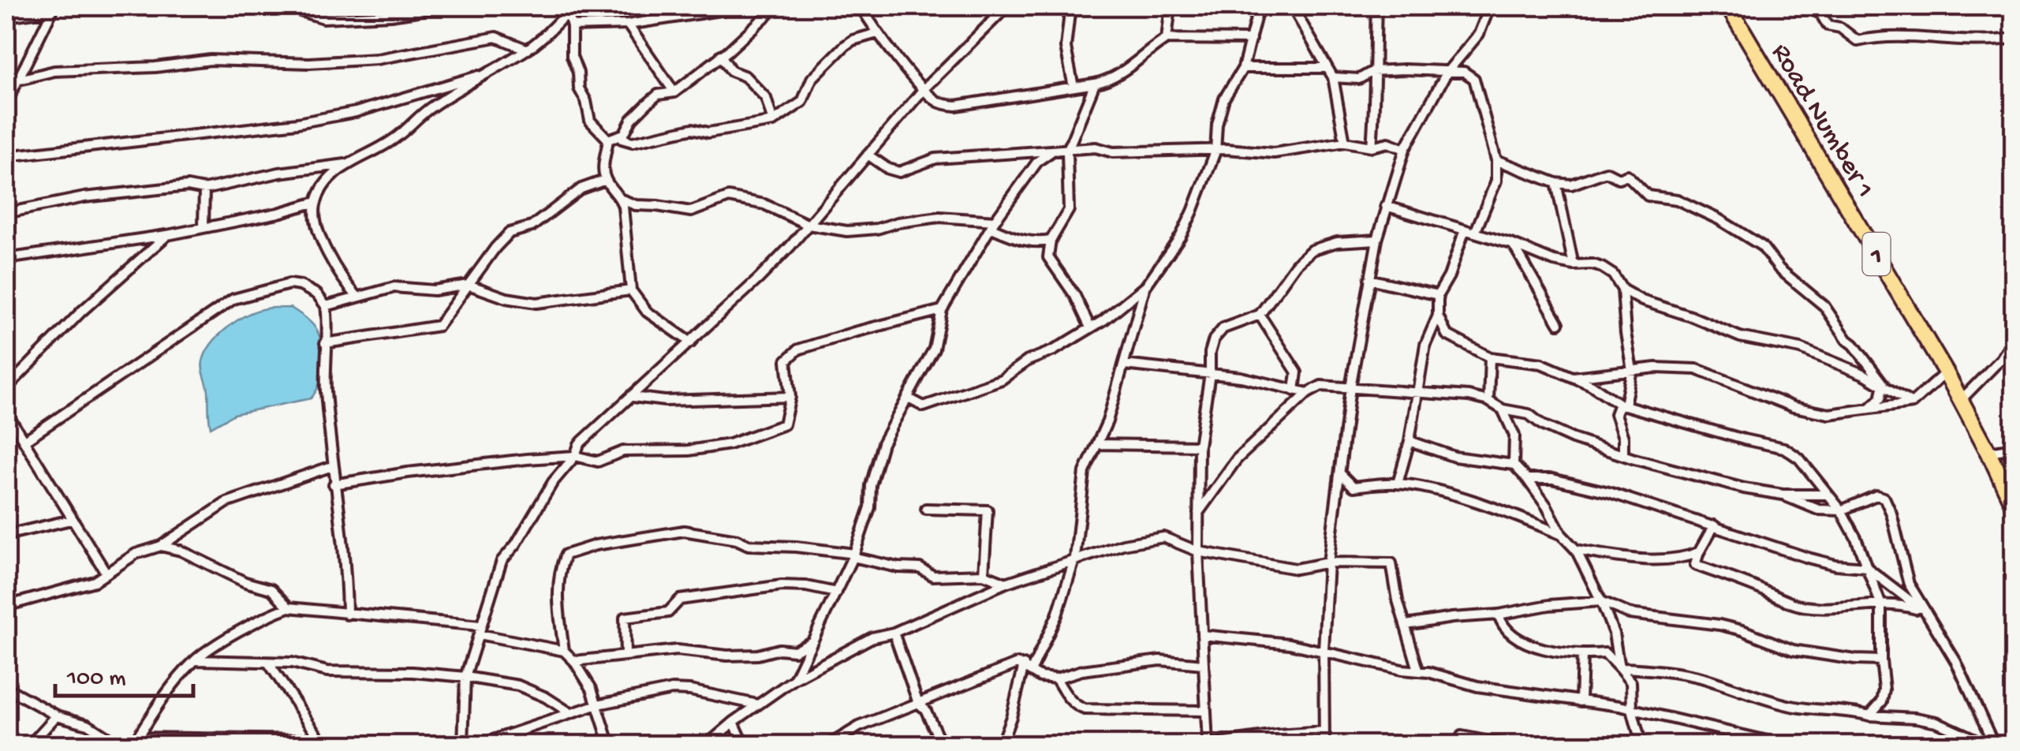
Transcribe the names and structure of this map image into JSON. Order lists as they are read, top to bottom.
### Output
{
  "streets": {
    "highway": ["Road Number 1", "1"]
  },
  "scale_bar": "100 m"
}
